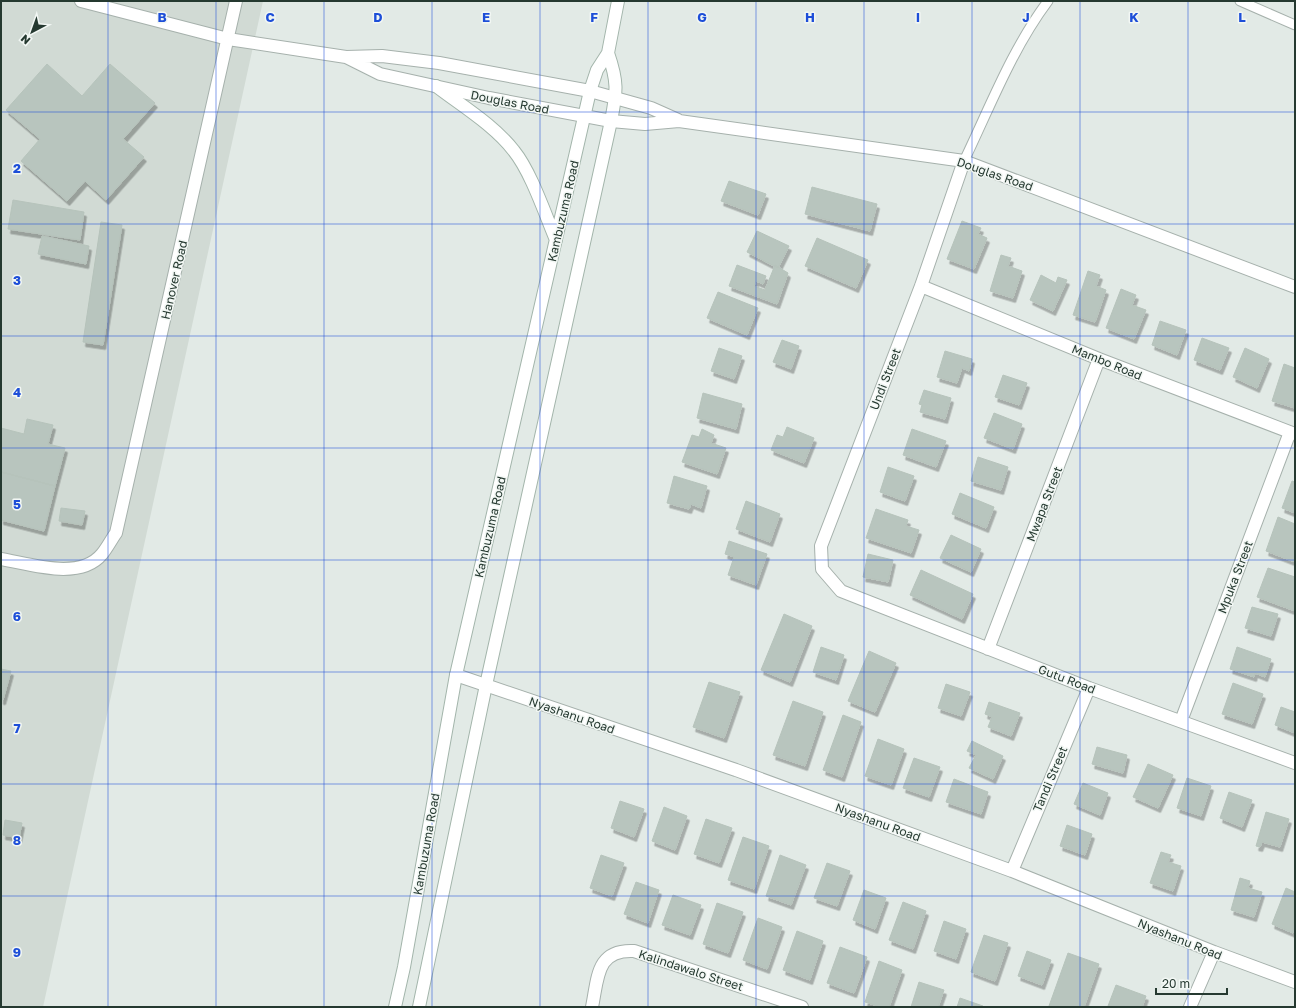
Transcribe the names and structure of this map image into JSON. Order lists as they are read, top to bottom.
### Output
{
  "streets": {
    "street": [
      "Douglas Road",
      "Kambuzuma Road",
      "Hanover Road",
      "Mambo Road",
      "Undi Street",
      "Mwapa Street",
      "Mpuka Street",
      "Gutu Road",
      "Nyashanu Road",
      "Tandi Street",
      "Kalindawalo Street"
    ]
  },
  "crossings": [
    ["Douglas Road", "Kambuzuma Road"],
    ["Douglas Road", "Hanover Road"],
    ["Douglas Road", "Undi Street"],
    ["Kambuzuma Road", "Nyashanu Road"],
    ["Mambo Road", "Undi Street"],
    ["Mambo Road", "Mwapa Street"],
    ["Mambo Road", "Mpuka Street"],
    ["Undi Street", "Gutu Road"],
    ["Mwapa Street", "Gutu Road"],
    ["Mpuka Street", "Gutu Road"],
    ["Gutu Road", "Tandi Street"],
    ["Nyashanu Road", "Tandi Street"]
  ],
  "scale_bar": "20 m",
  "north": "bottom left",
  "grid": {
    "columns": [
      "B",
      "C",
      "D",
      "E",
      "F",
      "G",
      "H",
      "I",
      "J",
      "K",
      "L"
    ],
    "rows": [
      "2",
      "3",
      "4",
      "5",
      "6",
      "7",
      "8",
      "9"
    ]
  }
}
